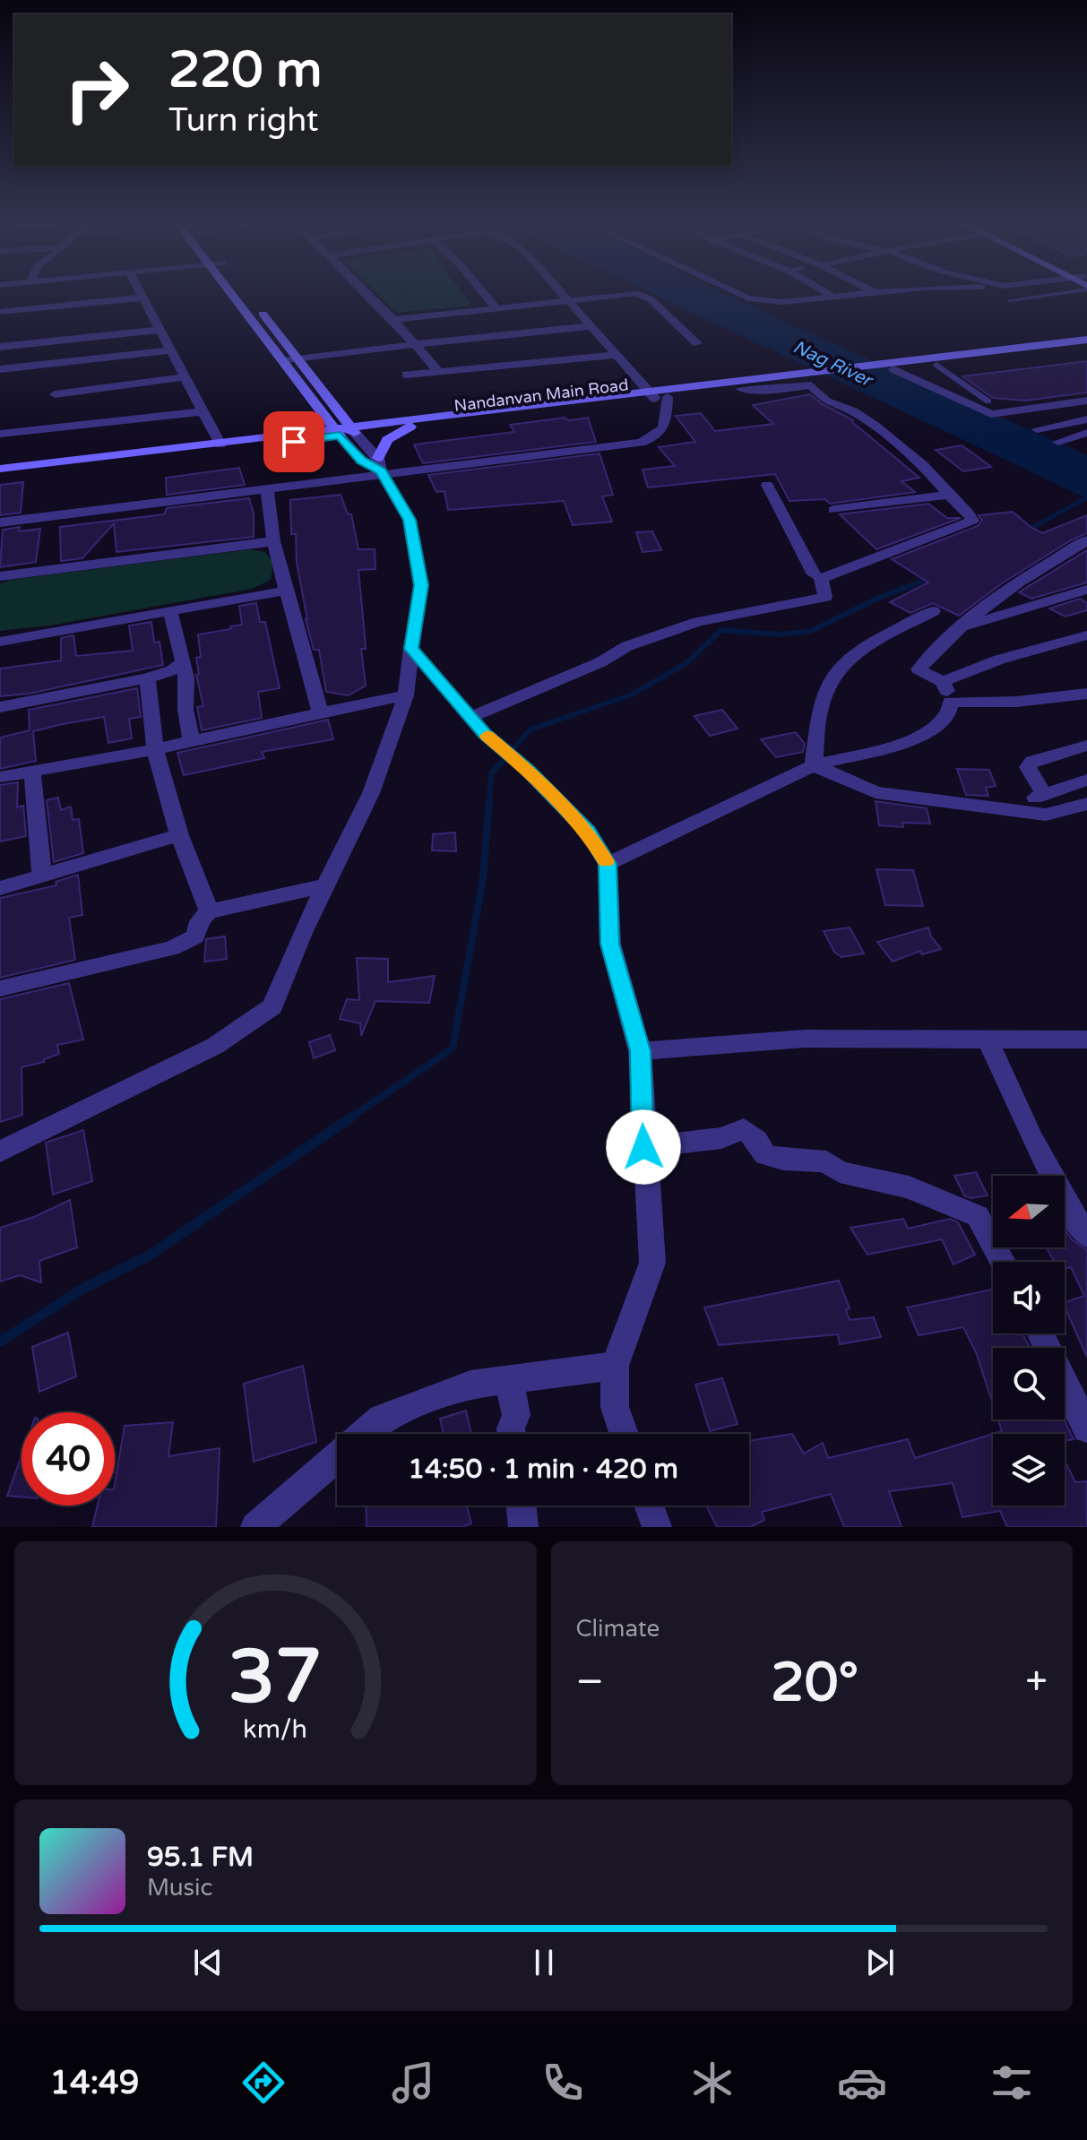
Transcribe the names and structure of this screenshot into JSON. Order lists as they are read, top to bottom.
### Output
{
  "streets": {
    "main road": ["Nandanvan Main Road"]
  },
  "water": ["Nag River"],
  "north": "left",
  "page": {
    "turn": ["220 m", "Turn right"],
    "limit": "40",
    "trip": "14:50 · 1 min · 420 m",
    "tile": "Climate",
    "heat": ["−", "20°", "+"],
    "song": ["95.1 FM", "Music"],
    "tabs": "14:49",
    "gauge": ["37", "km/h"]
  }
}
